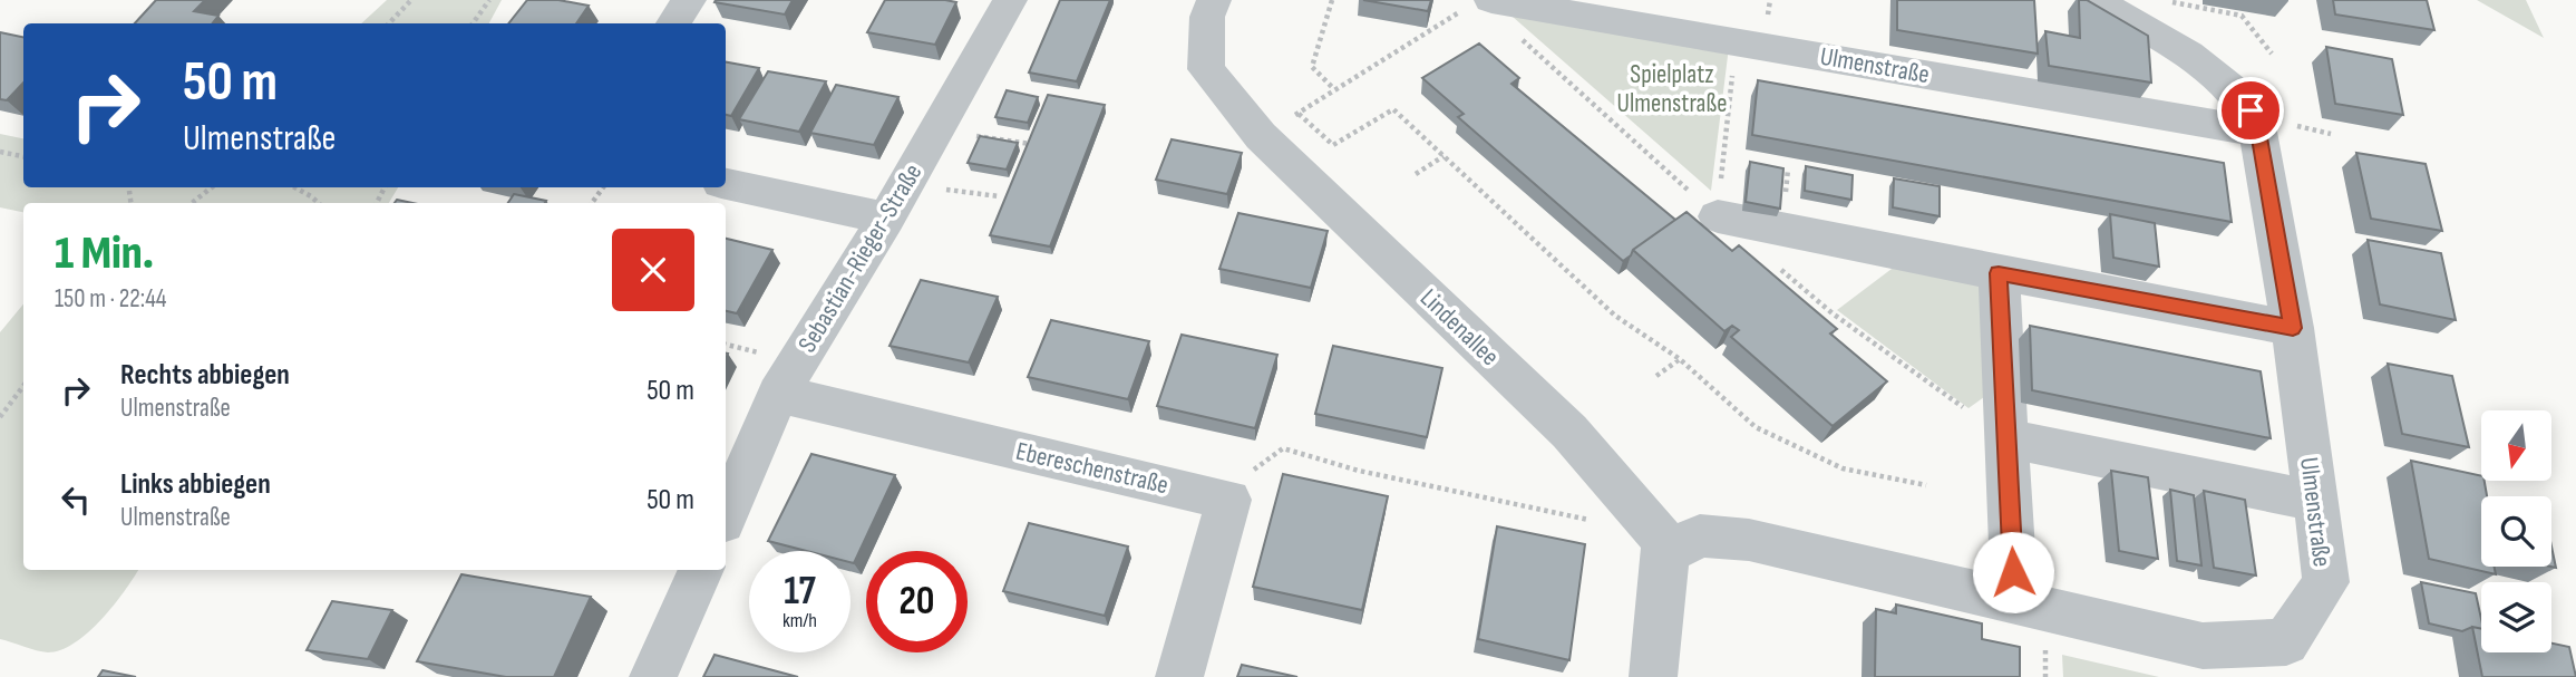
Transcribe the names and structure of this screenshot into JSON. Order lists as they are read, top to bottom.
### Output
{
  "streets": {
    "street": [
      "Ulmenstraße",
      "Sebastian-Rieger-Straße",
      "Lindenallee",
      "Ebereschenstraße"
    ]
  },
  "crossings": [
    ["Ulmenstraße", "Lindenallee"],
    ["Sebastian-Rieger-Straße", "Ebereschenstraße"]
  ],
  "parks": ["Spielplatz Ulmenstraße"],
  "north": "bottom",
  "page": {
    "turn": ["50 m", "Ulmenstraße"],
    "heading": ["1 Min.", "150 m · 22:44"],
    "list": [
      {
        "name": "Rechts abbiegen",
        "note": "Ulmenstraße",
        "value": "50 m"
      },
      {
        "name": "Links abbiegen",
        "note": "Ulmenstraße",
        "value": "50 m"
      }
    ],
    "speed": "17 km/h",
    "limit": "20"
  }
}
